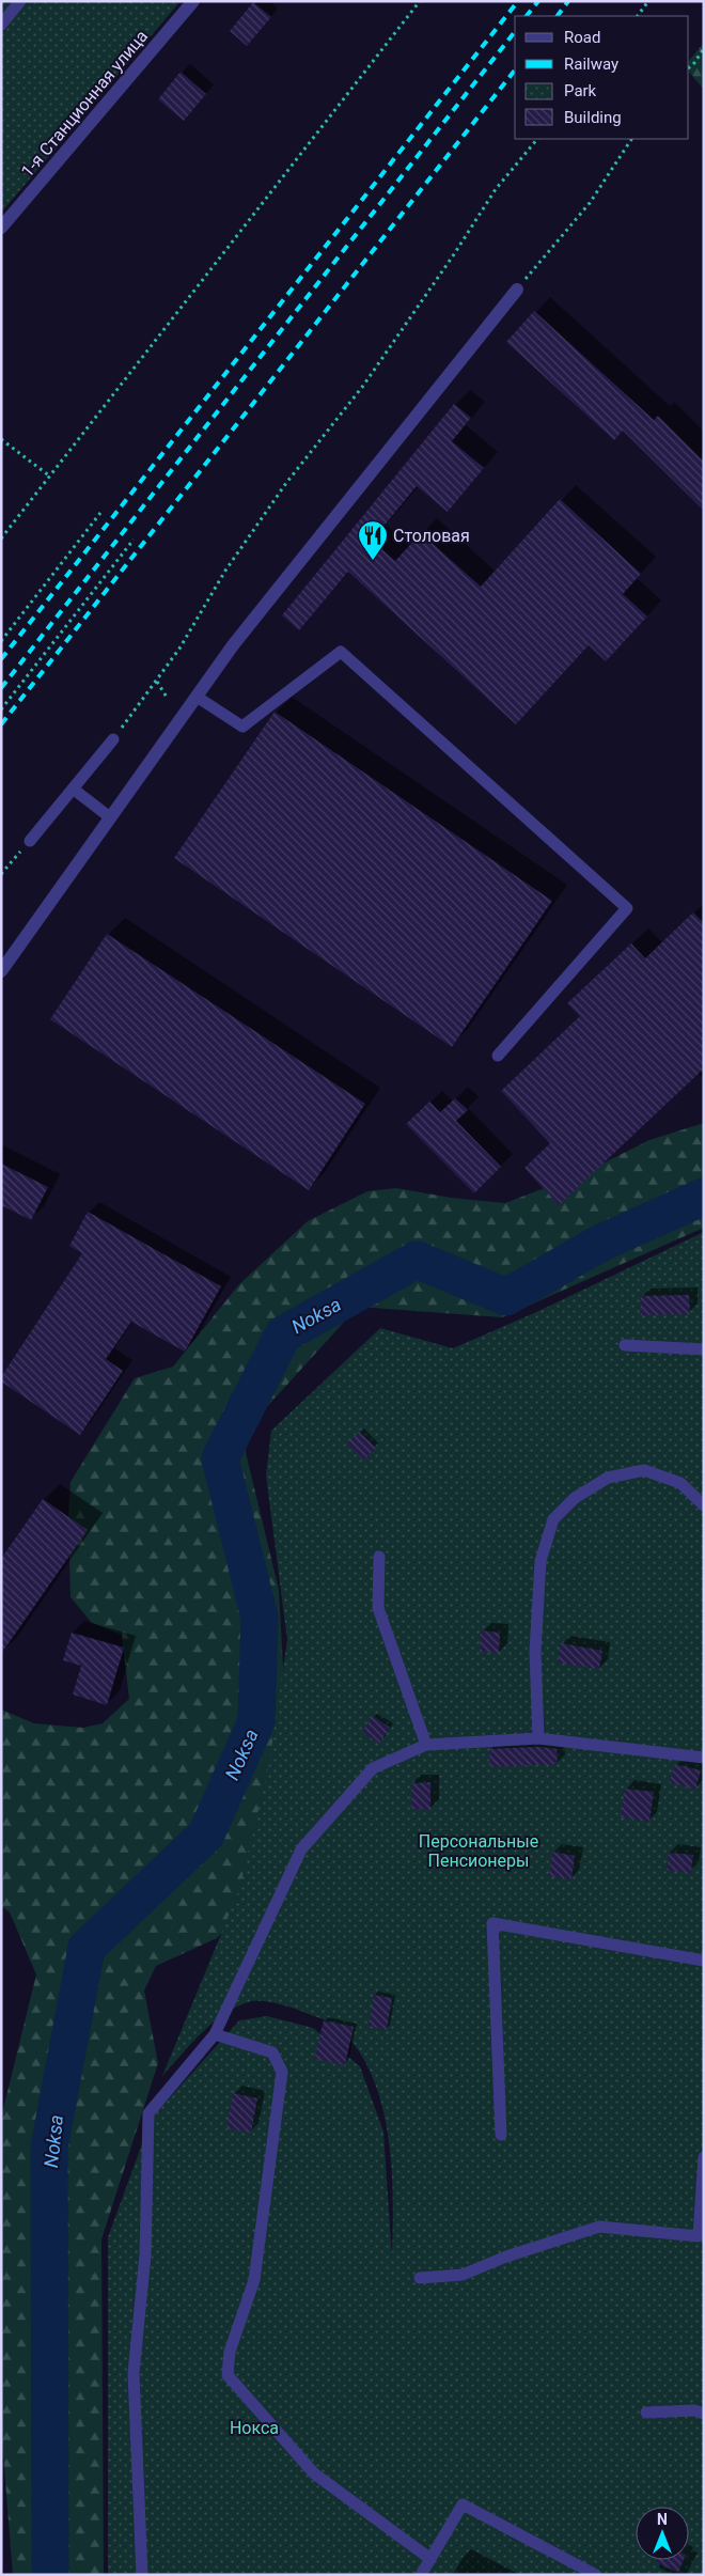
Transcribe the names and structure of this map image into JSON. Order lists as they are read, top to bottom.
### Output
{
  "streets": {
    "street": ["1-я Станционная улица"]
  },
  "water": ["Noksa"],
  "parks": ["Персональные Пенсионеры", "Нокса"],
  "places": {
    "restaurant": ["Столовая"]
  },
  "legend": [
    "Road",
    "Railway",
    "Park",
    "Building"
  ],
  "north": "top"
}
